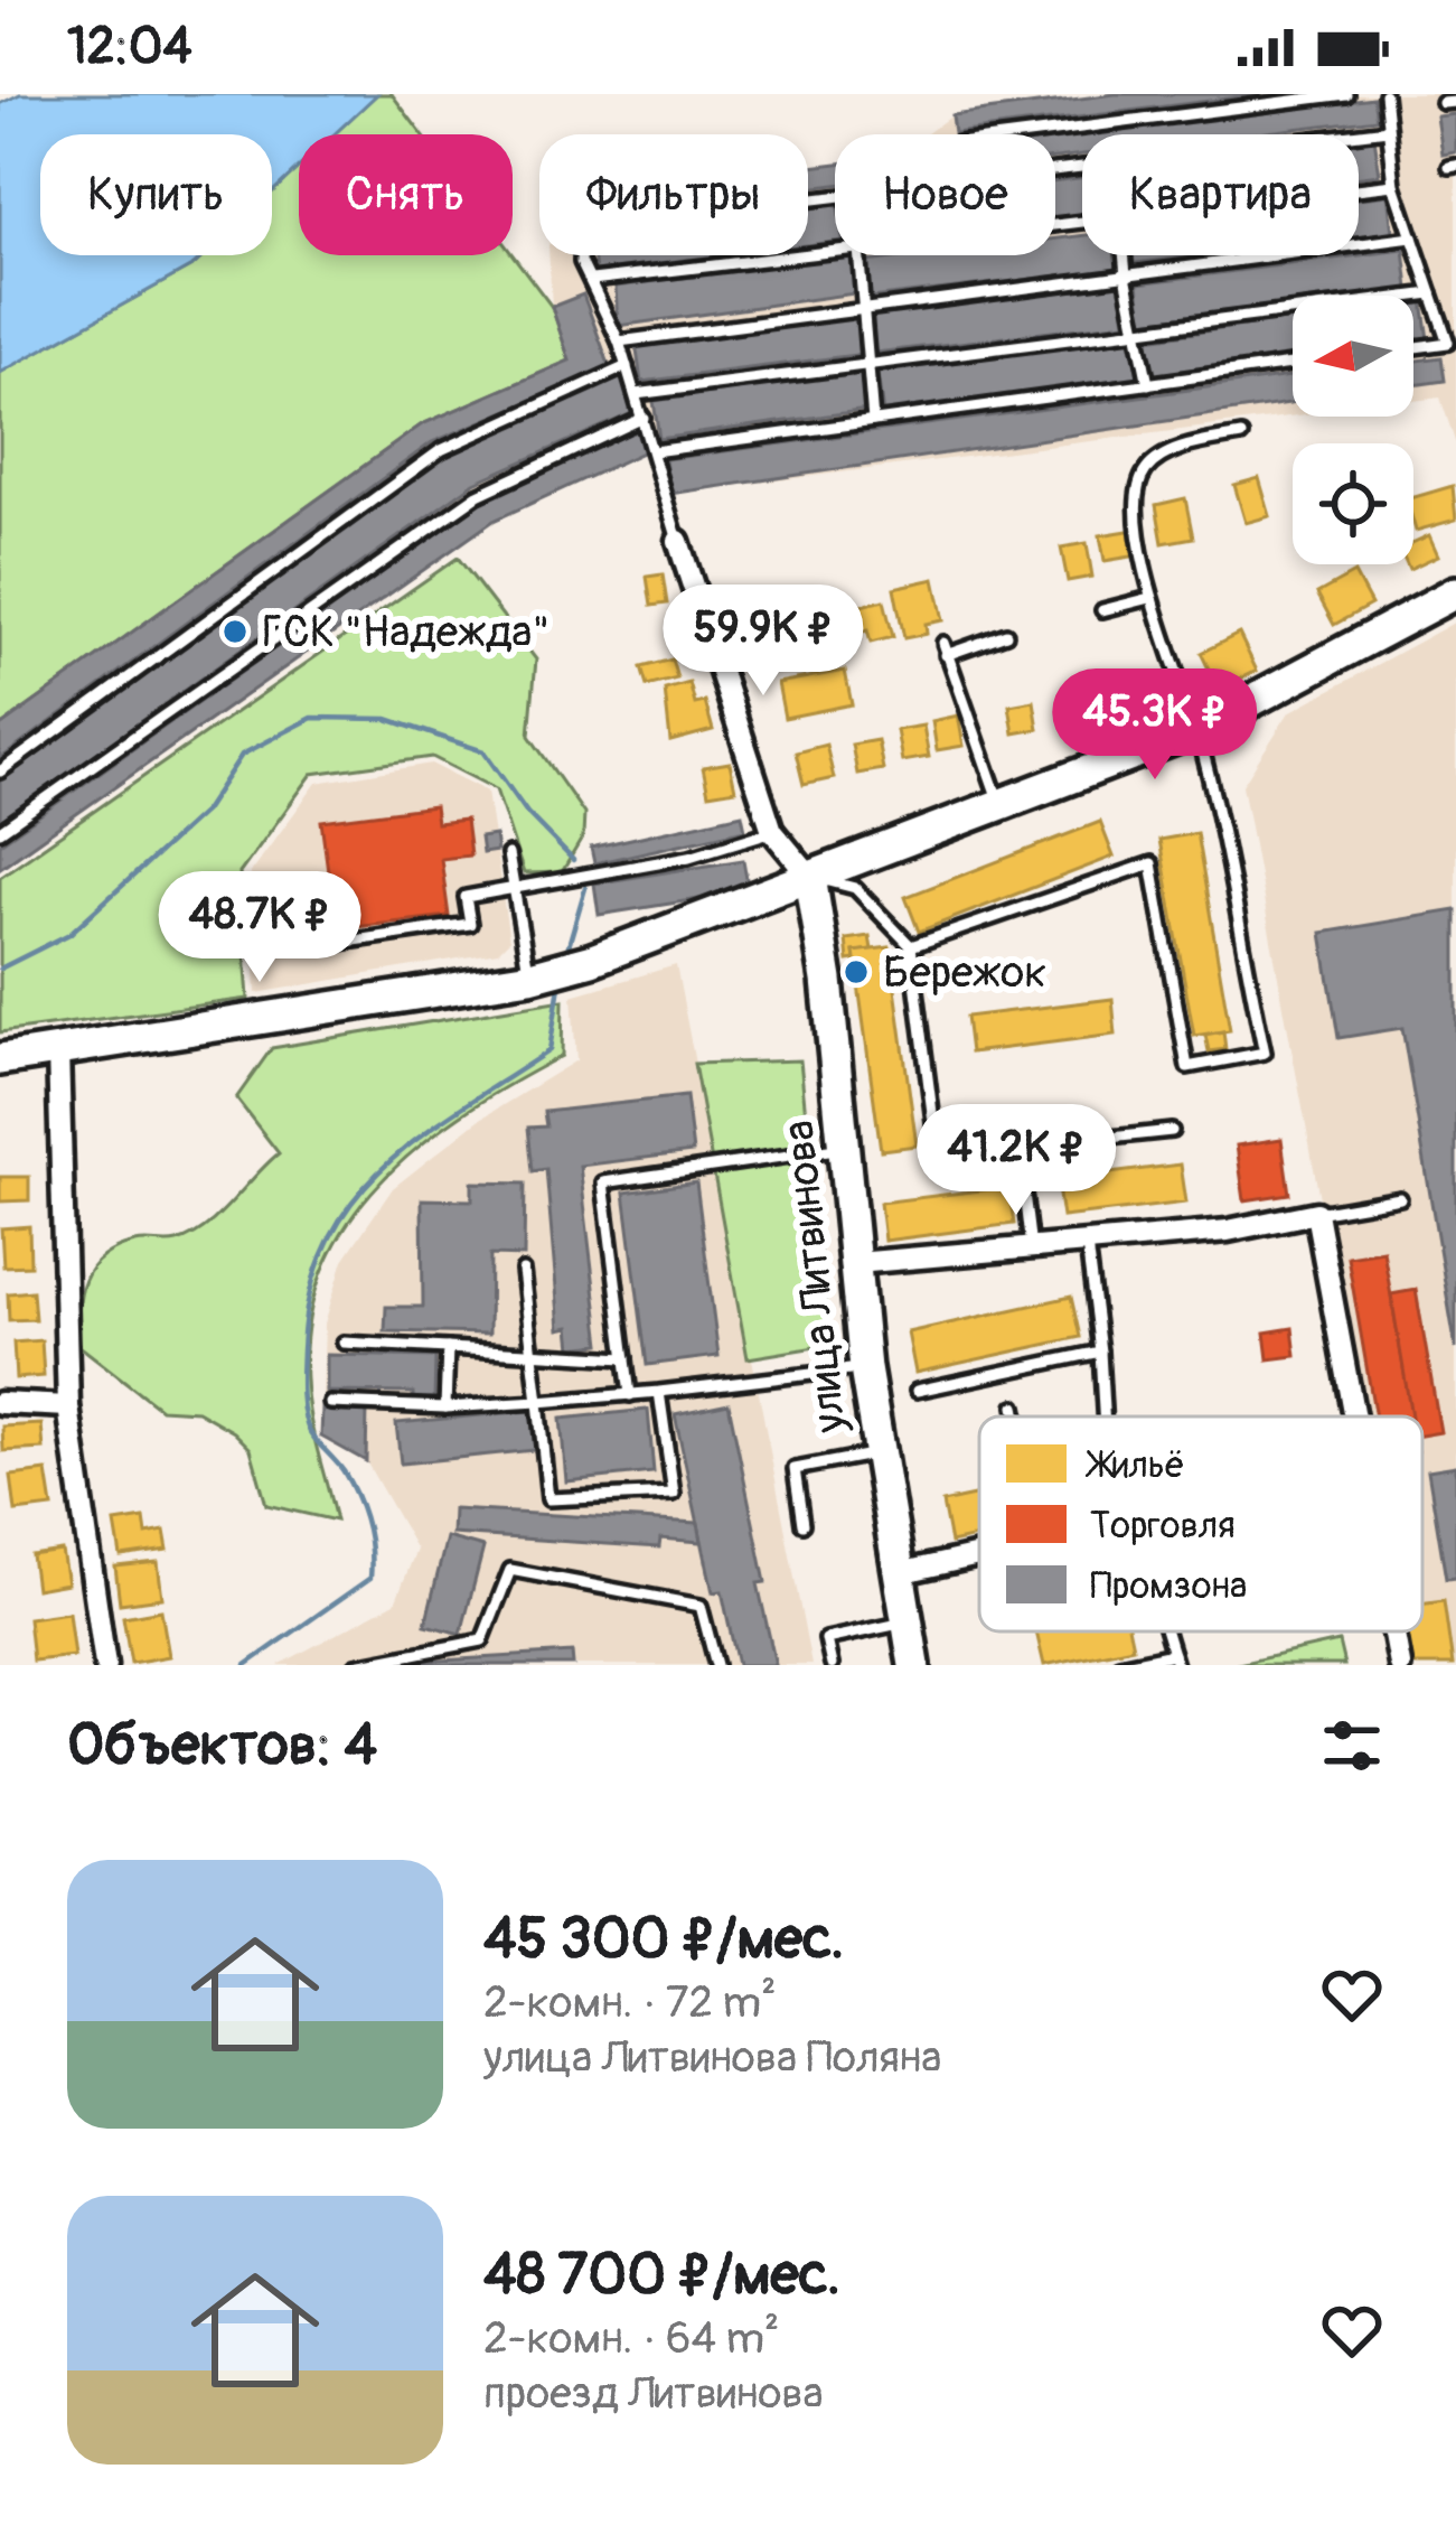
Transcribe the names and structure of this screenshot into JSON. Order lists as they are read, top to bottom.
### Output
{
  "streets": {
    "main road": ["улица Литвинова"]
  },
  "places": ["ГСК \"Надежда\"", "Бережок"],
  "legend": ["Жильё", "Торговля", "Промзона"],
  "north": "left",
  "page": {
    "status": "12:04",
    "chip": [
      "Купить",
      "Снять",
      "Фильтры",
      "Новое",
      "Квартира"
    ],
    "price": [
      "59.9K ₽",
      "45.3K ₽",
      "48.7K ₽",
      "41.2K ₽"
    ],
    "heading": "Объектов: 4",
    "list": [
      {
        "name": "45 300 ₽/мес.",
        "note": "2-комн. · 72 m² · улица Литвинова Поляна"
      },
      {
        "name": "48 700 ₽/мес.",
        "note": "2-комн. · 64 m² · проезд Литвинова"
      }
    ]
  }
}
